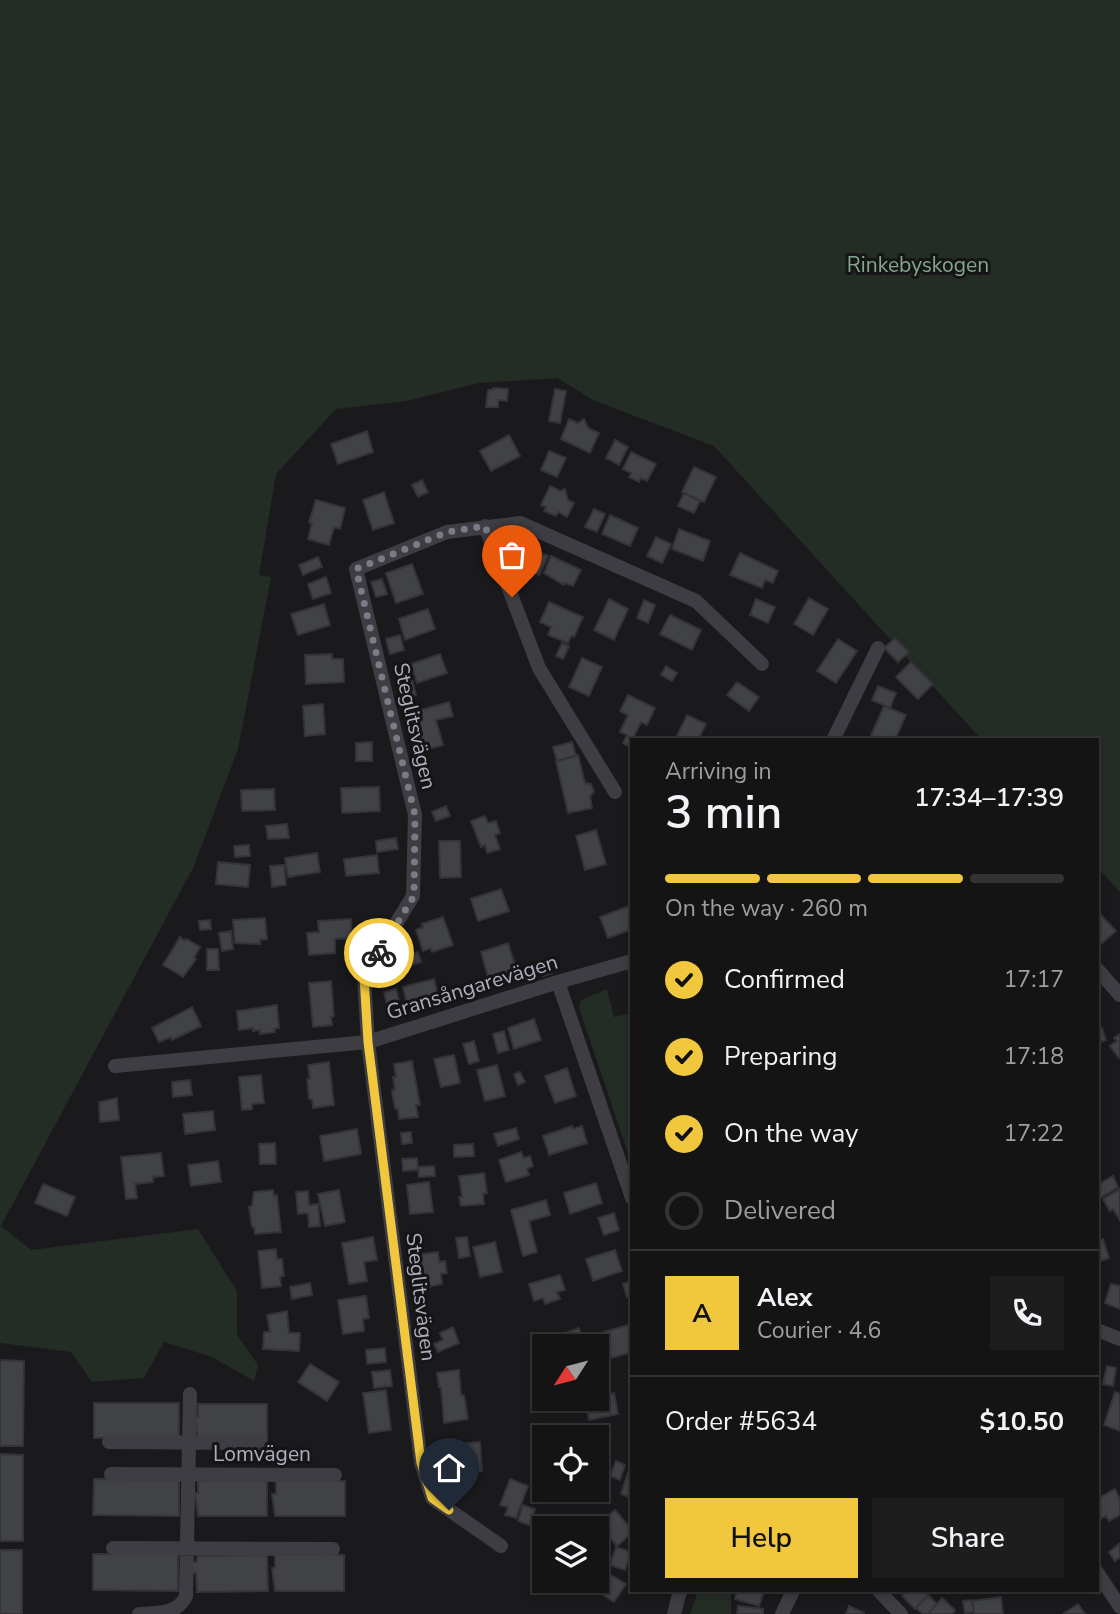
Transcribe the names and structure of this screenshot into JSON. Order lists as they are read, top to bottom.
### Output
{
  "streets": {
    "street": ["Steglitsvägen", "Gransångarevägen", "Lomvägen"]
  },
  "crossings": [
    ["Steglitsvägen", "Gransångarevägen"]
  ],
  "parks": ["Rinkebyskogen"],
  "north": "bottom left",
  "page": {
    "heading": ["3 min", "Arriving in", "17:34–17:39"],
    "panel": [
      "Alex",
      "Courier · 4.6",
      "Order #5634",
      "$10.50"
    ],
    "bar": "On the way · 260 m",
    "list": [
      ["Confirmed", "17:17"],
      ["Preparing", "17:18"],
      ["On the way", "17:22"],
      "Delivered"
    ],
    "round": "A",
    "buttons": ["Help", "Share"]
  }
}
